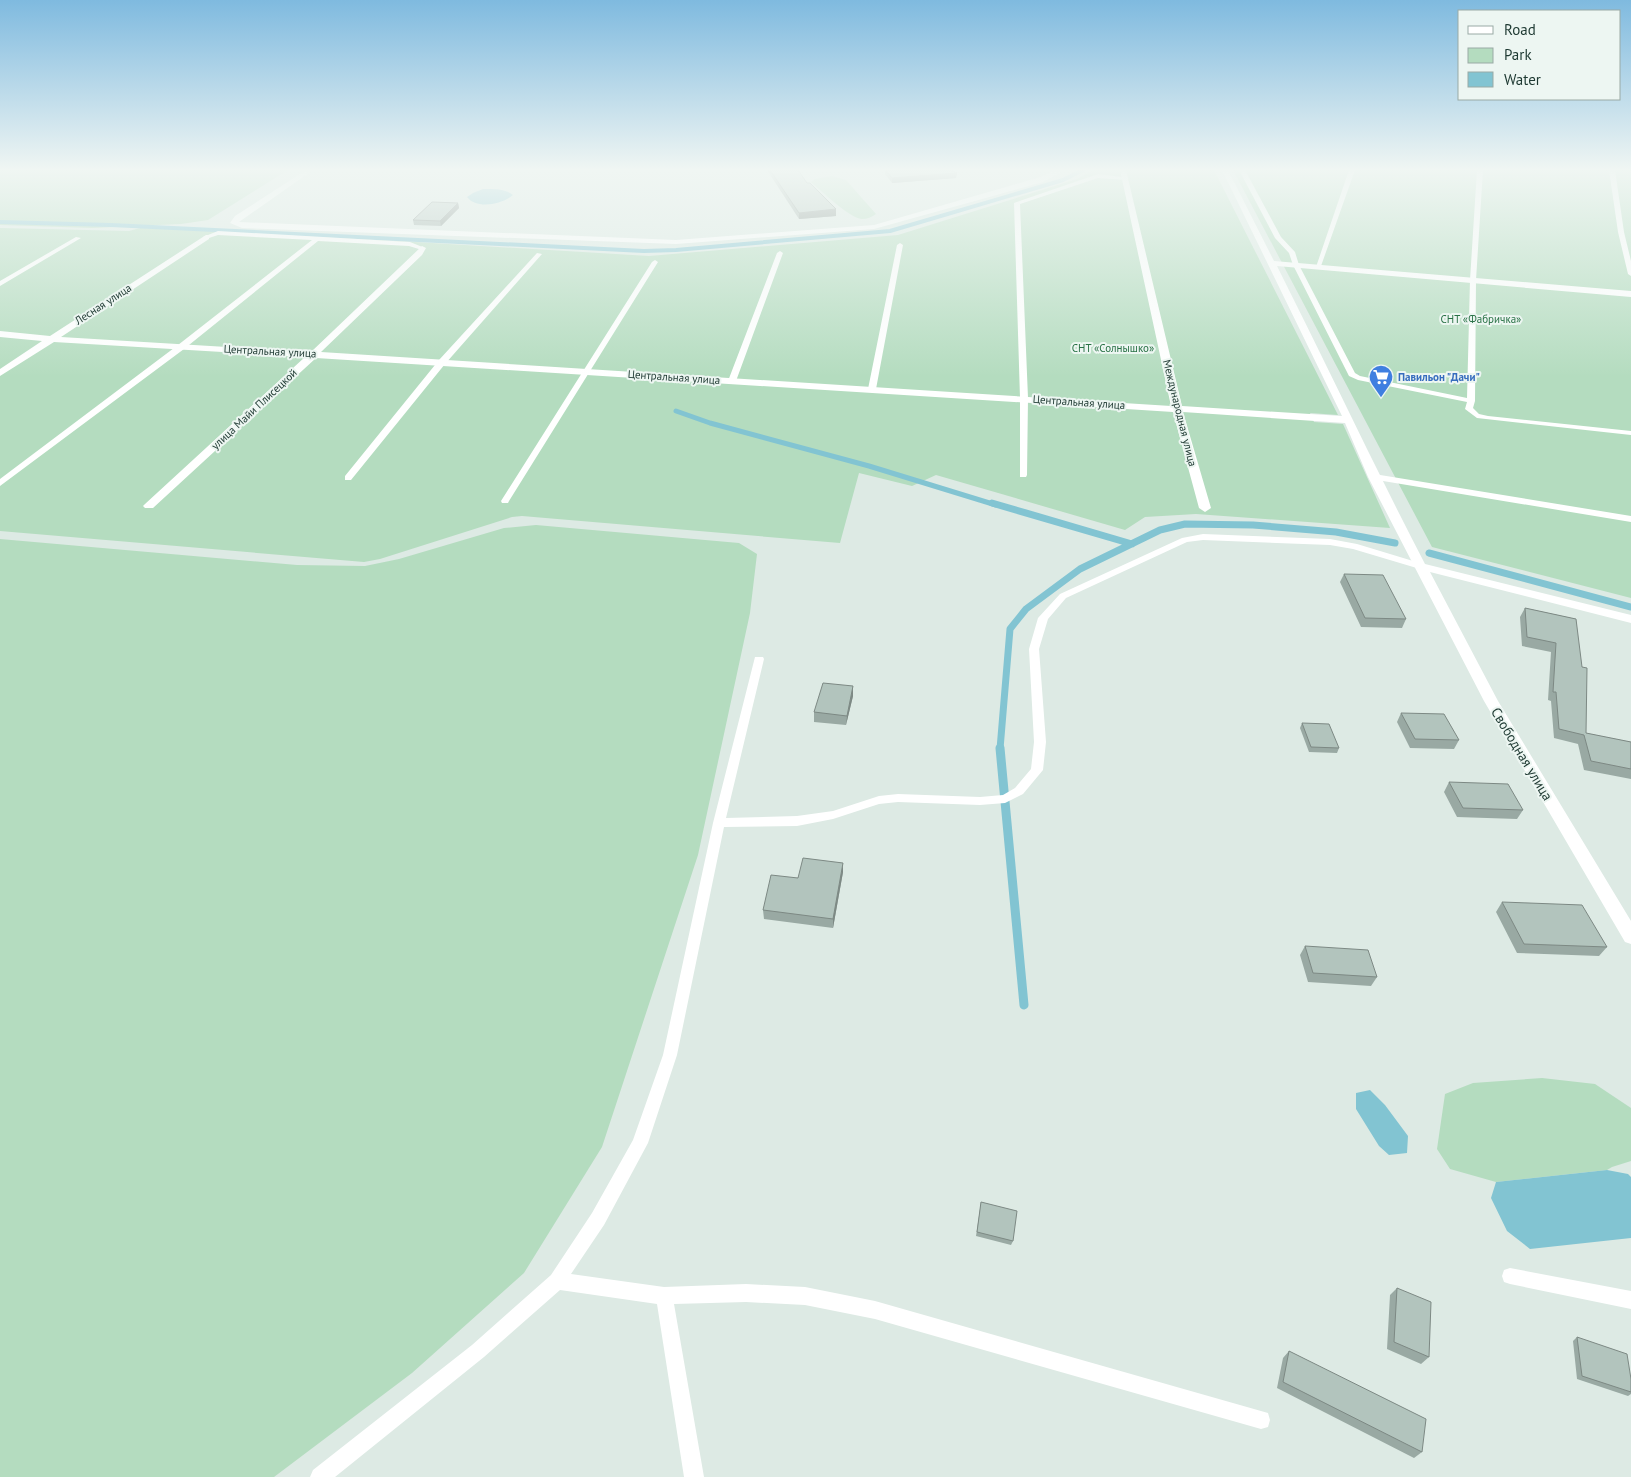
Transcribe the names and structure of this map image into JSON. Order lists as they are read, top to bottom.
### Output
{
  "streets": {
    "street": [
      "Лесная улица",
      "Центральная улица",
      "улица Майи Плисецкой",
      "Международная улица",
      "Свободная улица"
    ]
  },
  "crossings": [
    ["Лесная улица", "Центральная улица"],
    ["Центральная улица", "улица Майи Плисецкой"],
    ["Центральная улица", "Международная улица"],
    ["Центральная улица", "Свободная улица"]
  ],
  "parks": ["СНТ «Фабричка»", "СНТ «Солнышко»"],
  "places": {
    "supermarket": ["Павильон \"Дачи\""]
  },
  "legend": ["Road", "Park", "Water"]
}
